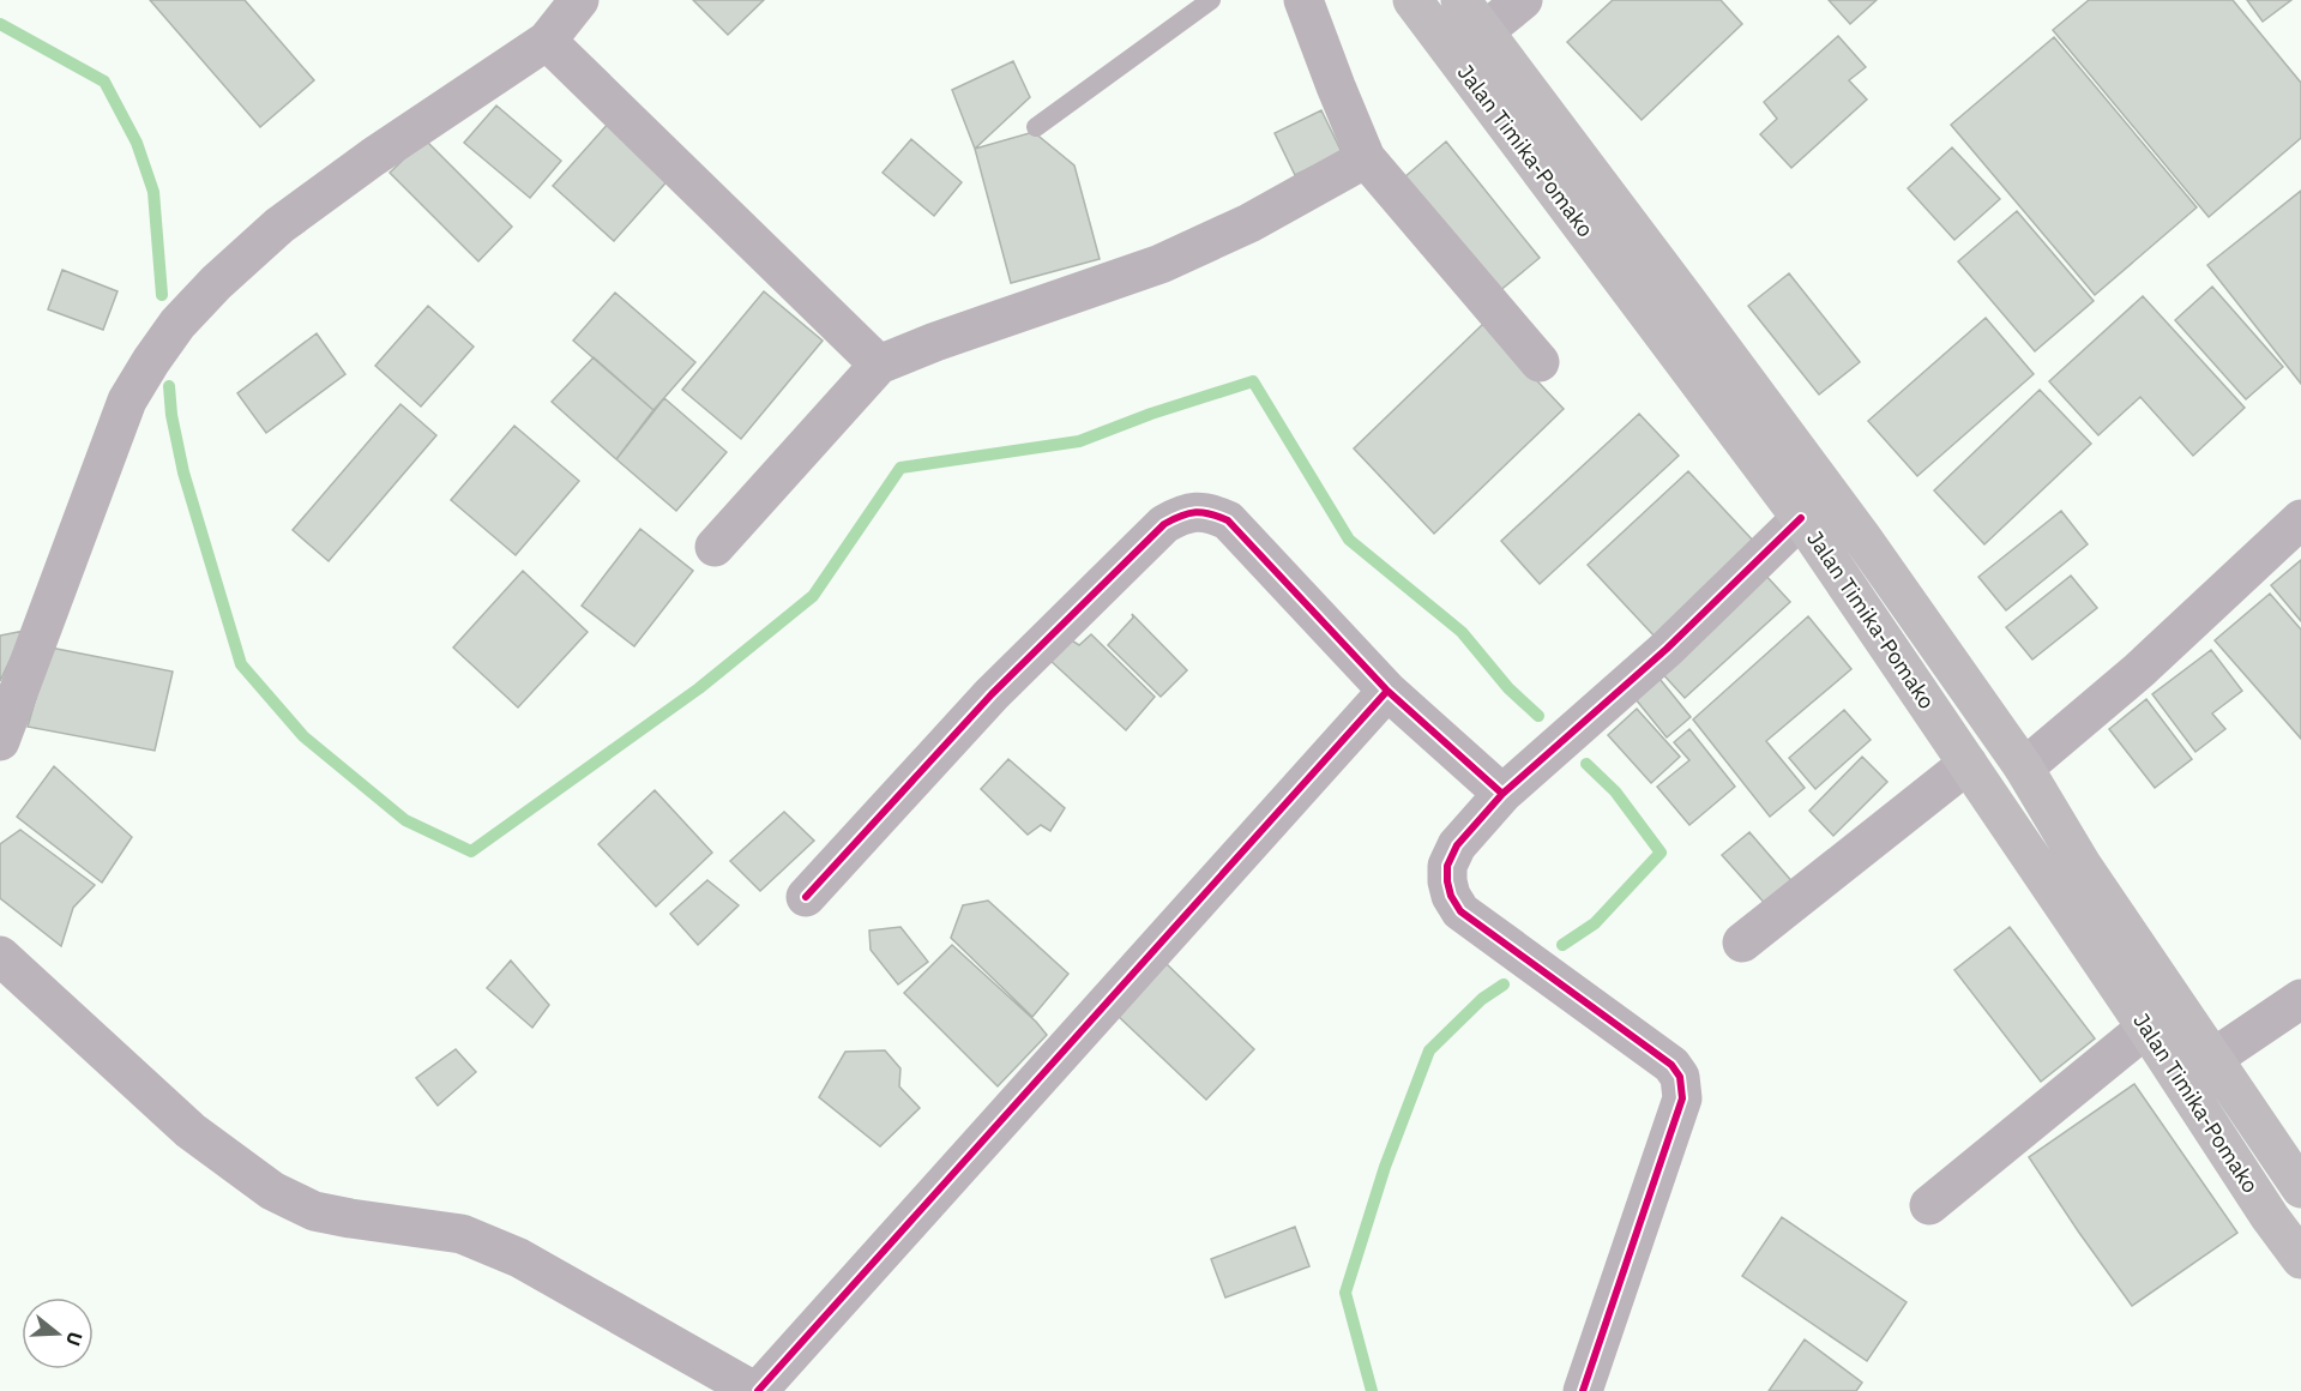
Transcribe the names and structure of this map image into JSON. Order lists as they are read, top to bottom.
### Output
{
  "streets": {
    "highway": ["Jalan Timika-Pomako"]
  },
  "north": "right"
}
